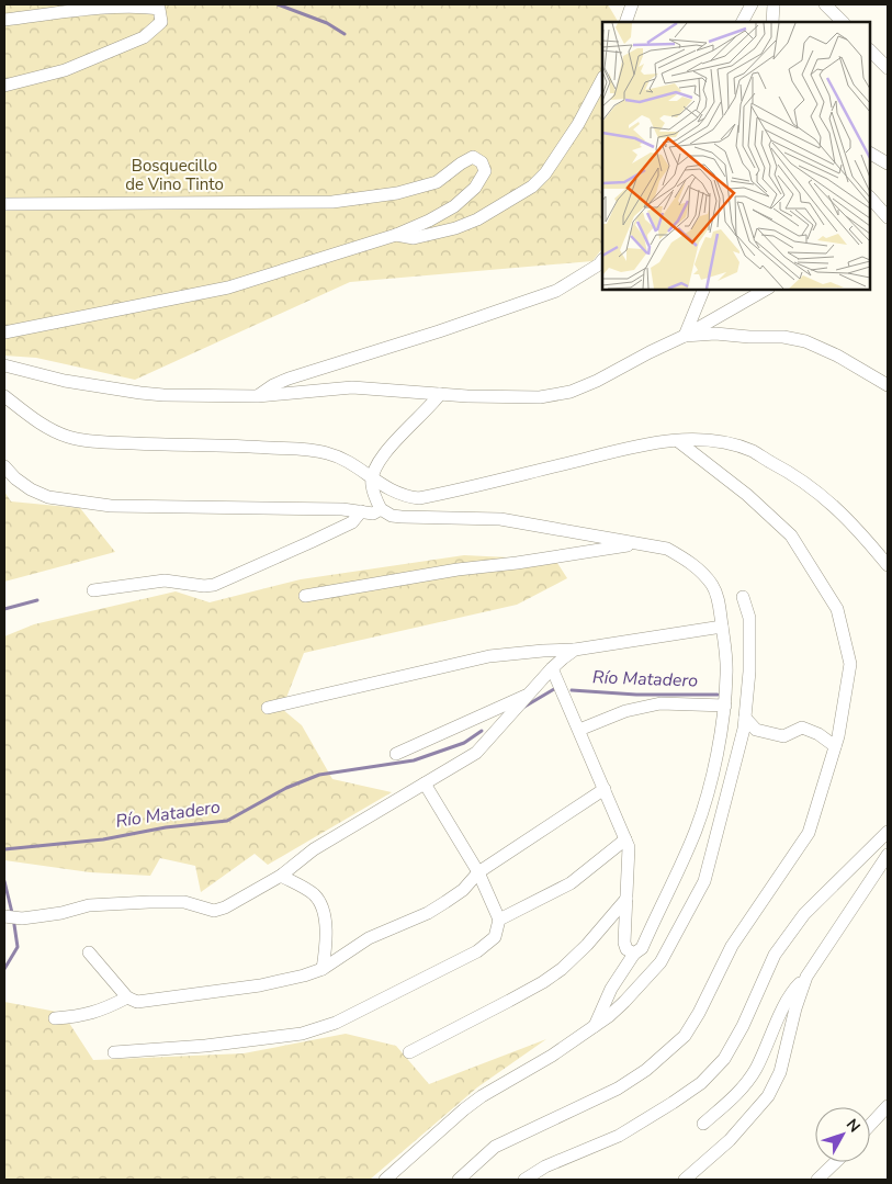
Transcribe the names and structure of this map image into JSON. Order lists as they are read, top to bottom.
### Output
{
  "water": ["Río Matadero"],
  "parks": ["Bosquecillo de Vino Tinto"],
  "north": "top right"
}
